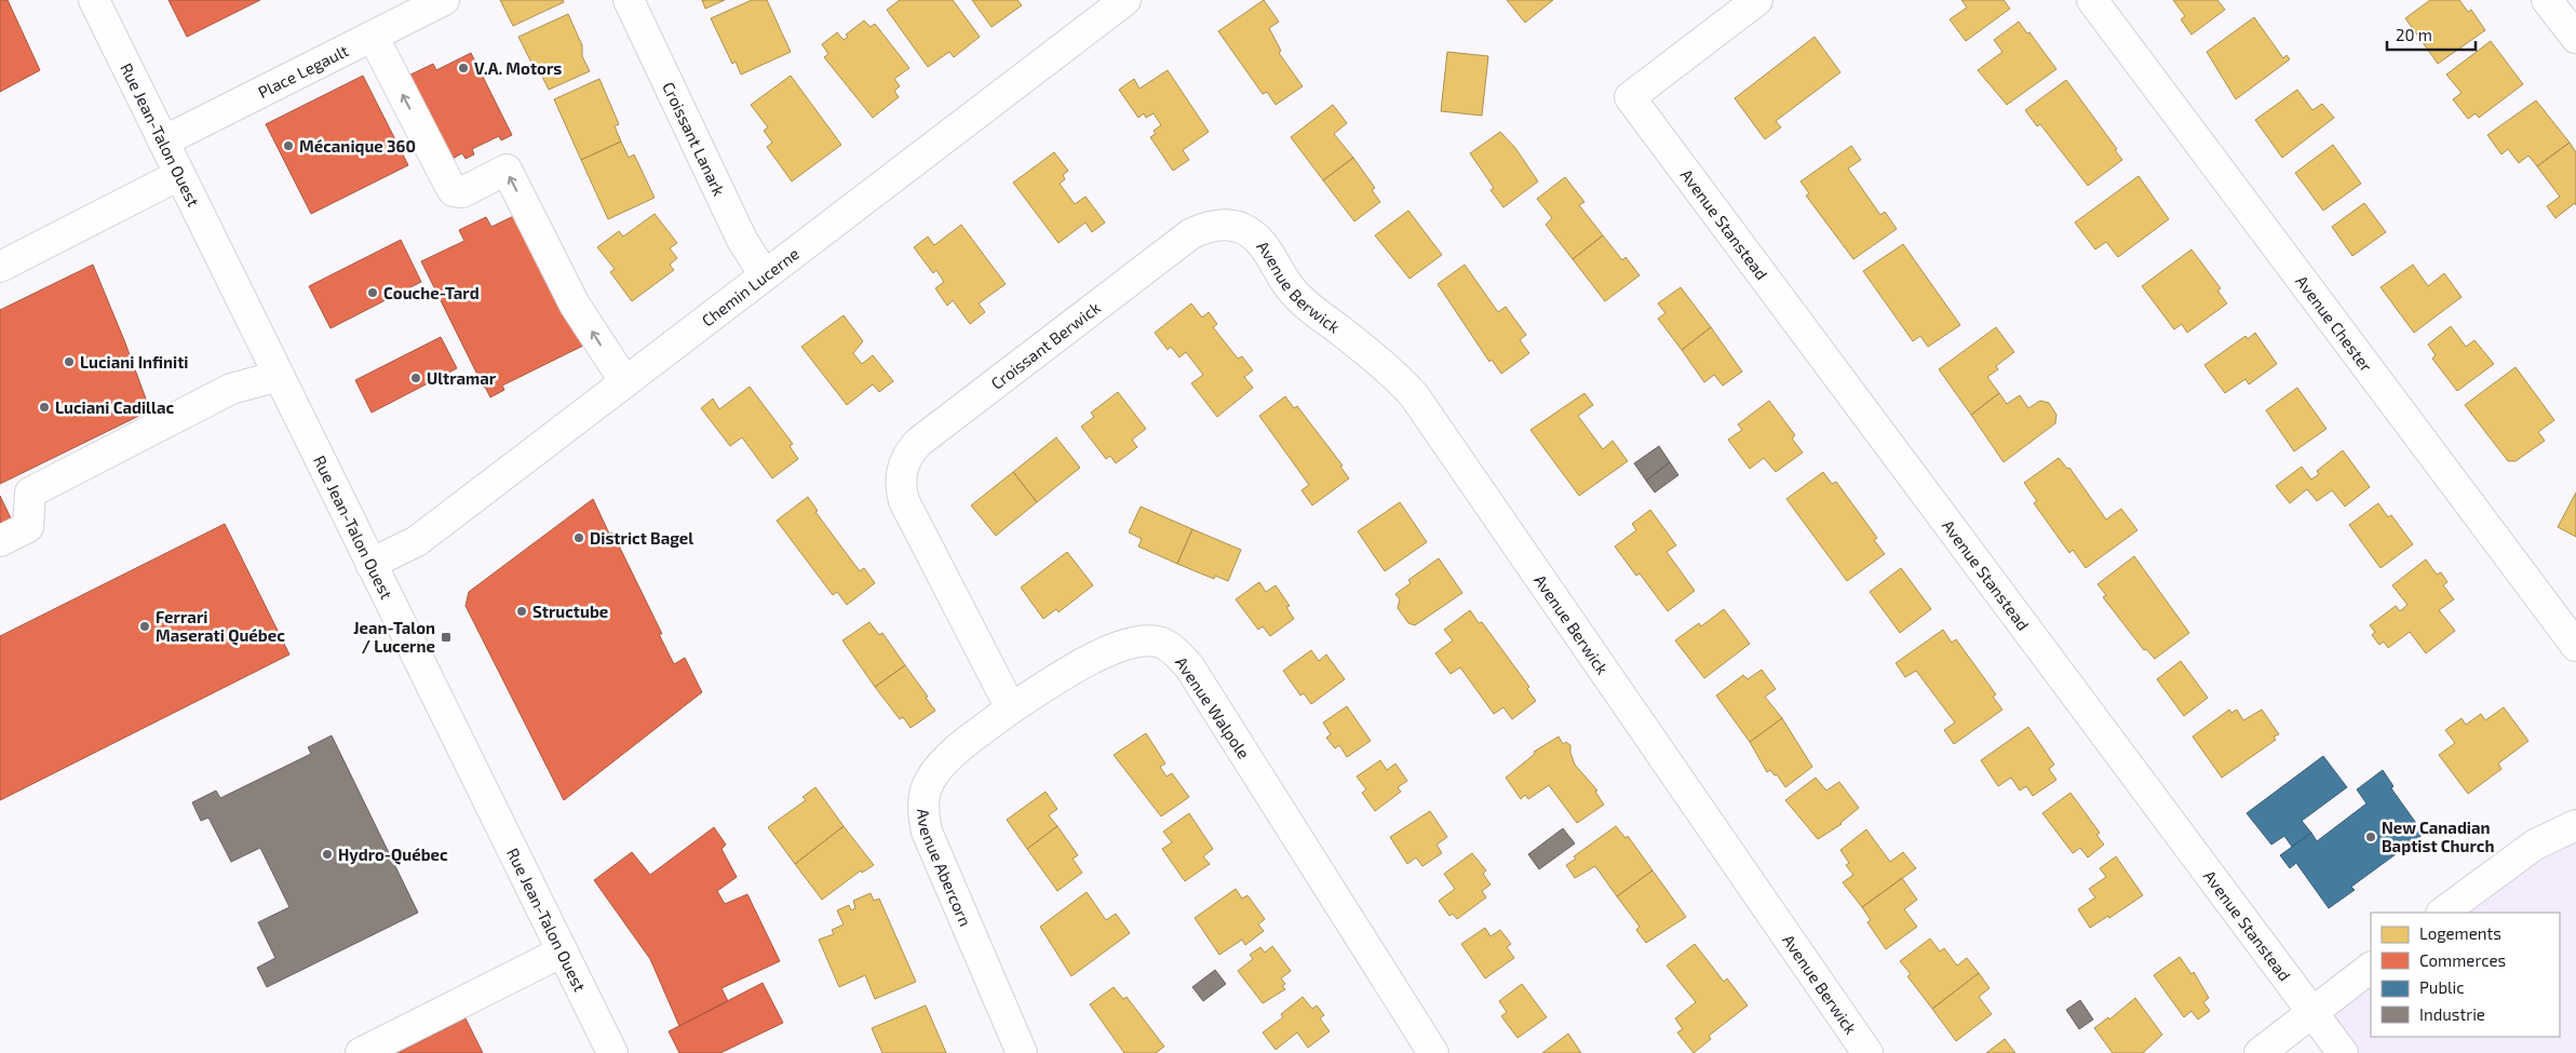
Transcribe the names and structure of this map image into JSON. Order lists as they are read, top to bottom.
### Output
{
  "streets": {
    "street": [
      "Place Legault",
      "Rue Jean-Talon Ouest",
      "Croissant Lanark",
      "Avenue Stanstead",
      "Chemin Lucerne",
      "Avenue Berwick",
      "Avenue Chester",
      "Croissant Berwick",
      "Avenue Walpole",
      "Avenue Abercorn"
    ]
  },
  "crossings": [
    ["Place Legault", "Rue Jean-Talon Ouest"],
    ["Rue Jean-Talon Ouest", "Chemin Lucerne"],
    ["Croissant Lanark", "Chemin Lucerne"],
    ["Avenue Berwick", "Croissant Berwick"],
    ["Croissant Berwick", "Avenue Walpole"],
    ["Croissant Berwick", "Avenue Abercorn"],
    ["Avenue Walpole", "Avenue Abercorn"]
  ],
  "places": {
    "other": [
      "V.A. Motors",
      "Mécanique 360",
      "Couche-Tard",
      "Luciani Infiniti",
      "Ultramar",
      "Luciani Cadillac",
      "District Bagel",
      "Structube",
      "Ferrari Maserati Québec",
      "New Canadian Baptist Church",
      "Hydro-Québec"
    ],
    "transit": ["Jean-Talon / Lucerne"]
  },
  "legend": [
    "Logements",
    "Commerces",
    "Public",
    "Industrie"
  ],
  "scale_bar": "20 m"
}
